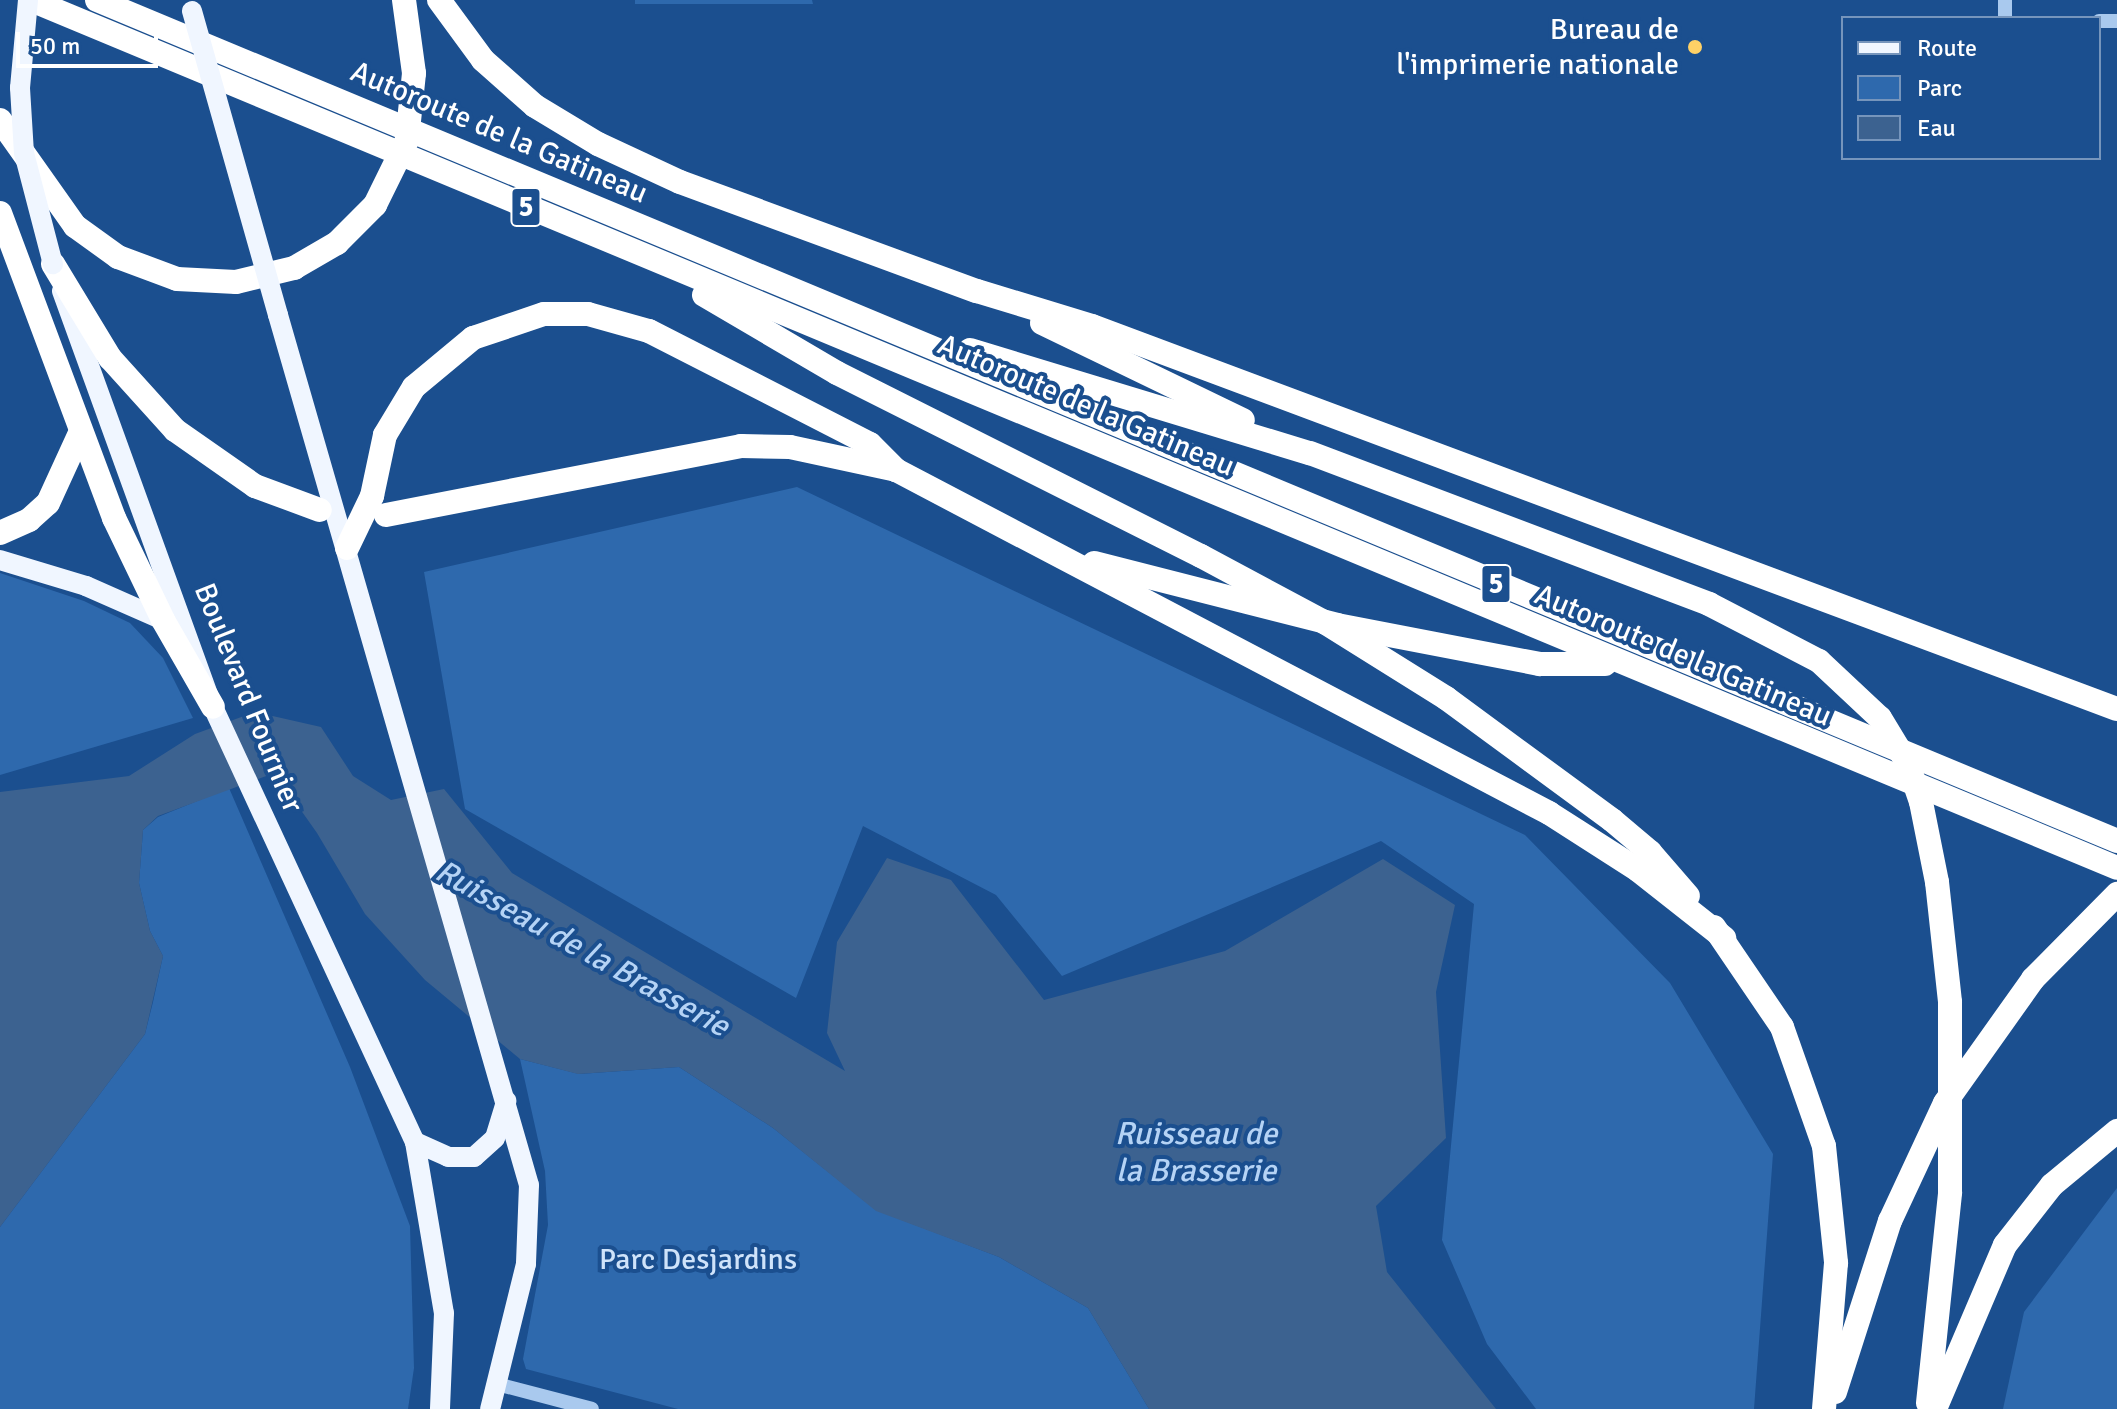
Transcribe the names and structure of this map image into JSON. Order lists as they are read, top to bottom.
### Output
{
  "streets": {
    "highway": ["Autoroute de la Gatineau", "5"],
    "main road": ["Boulevard Fournier"]
  },
  "water": ["Ruisseau de la Brasserie"],
  "parks": ["Parc Desjardins"],
  "places": ["Bureau de l'imprimerie nationale"],
  "legend": ["Route", "Parc", "Eau"],
  "scale_bar": "50 m"
}
